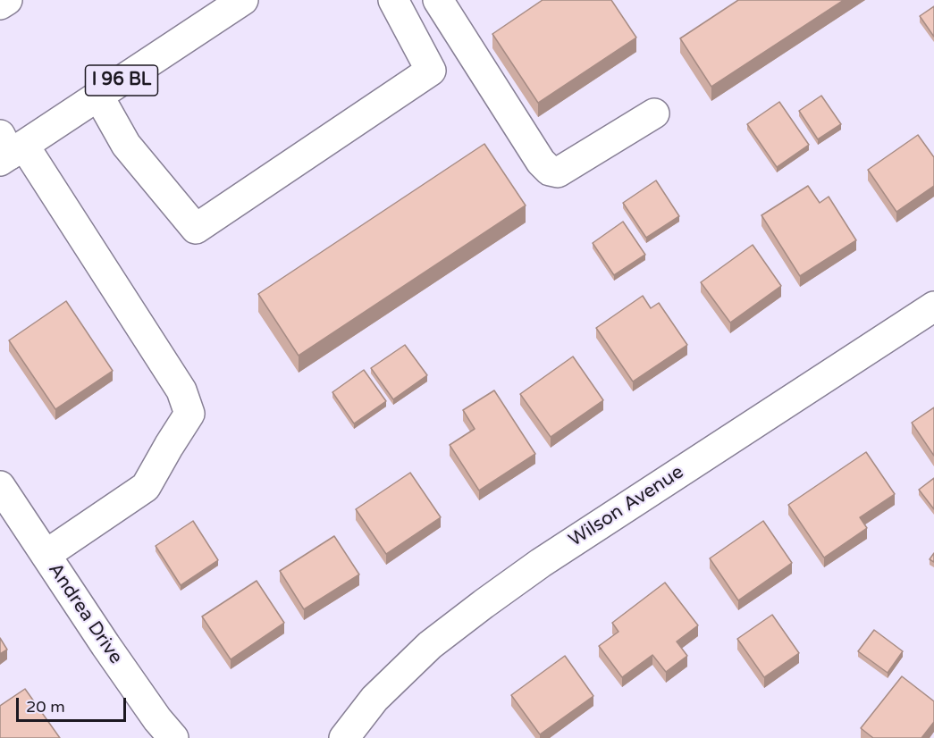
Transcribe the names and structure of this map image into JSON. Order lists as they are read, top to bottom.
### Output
{
  "streets": {
    "street": ["I 96 BL", "Wilson Avenue", "Andrea Drive"]
  },
  "scale_bar": "20 m"
}
